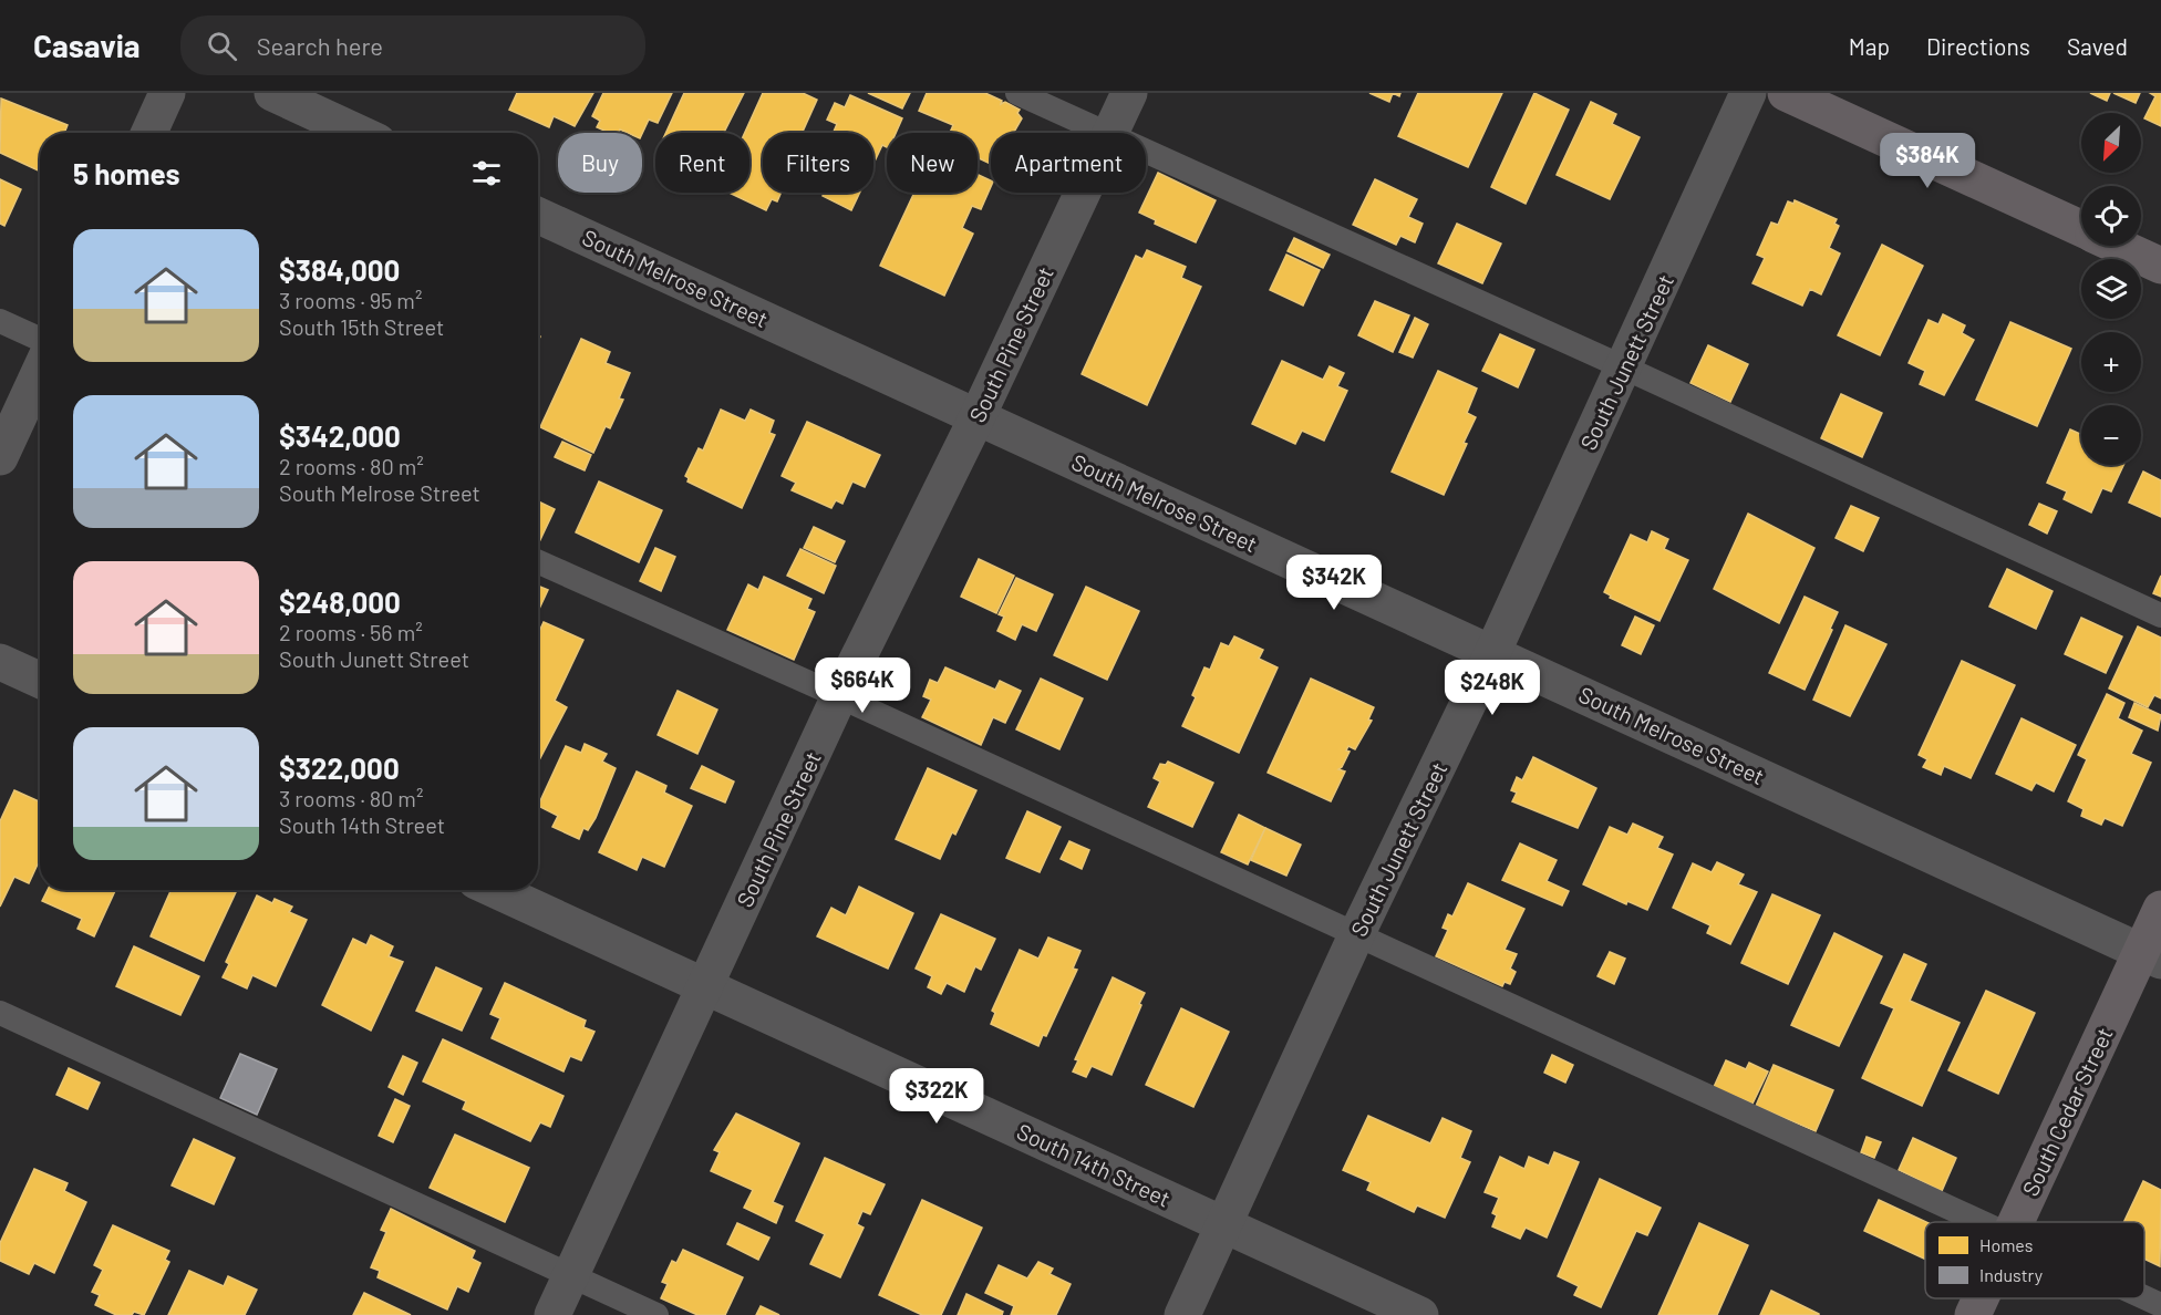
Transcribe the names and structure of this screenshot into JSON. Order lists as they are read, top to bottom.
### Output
{
  "streets": {
    "main road": ["South Cedar Street"],
    "street": [
      "South Melrose Street",
      "South Pine Street",
      "South Junett Street",
      "South 14th Street"
    ]
  },
  "crossings": [
    ["South Melrose Street", "South Pine Street"],
    ["South Melrose Street", "South Junett Street"],
    ["South Melrose Street", "South Cedar Street"],
    ["South Pine Street", "South 14th Street"],
    ["South Junett Street", "South 14th Street"]
  ],
  "legend": ["Homes", "Industry"],
  "north": "bottom left",
  "page": {
    "header": "Casavia",
    "search": "Search here",
    "nav": ["Map", "Directions", "Saved"],
    "map_buttons": ["+", "−"],
    "price": [
      "$384K",
      "$342K",
      "$664K",
      "$248K",
      "$322K"
    ],
    "chip": [
      "Buy",
      "Rent",
      "Filters",
      "New",
      "Apartment"
    ],
    "heading": "5 homes",
    "list": [
      {
        "name": "$384,000",
        "note": "3 rooms · 95 m² · South 15th Street"
      },
      {
        "name": "$342,000",
        "note": "2 rooms · 80 m² · South Melrose Street"
      },
      {
        "name": "$248,000",
        "note": "2 rooms · 56 m² · South Junett Street"
      },
      {
        "name": "$322,000",
        "note": "3 rooms · 80 m² · South 14th Street"
      }
    ]
  }
}
